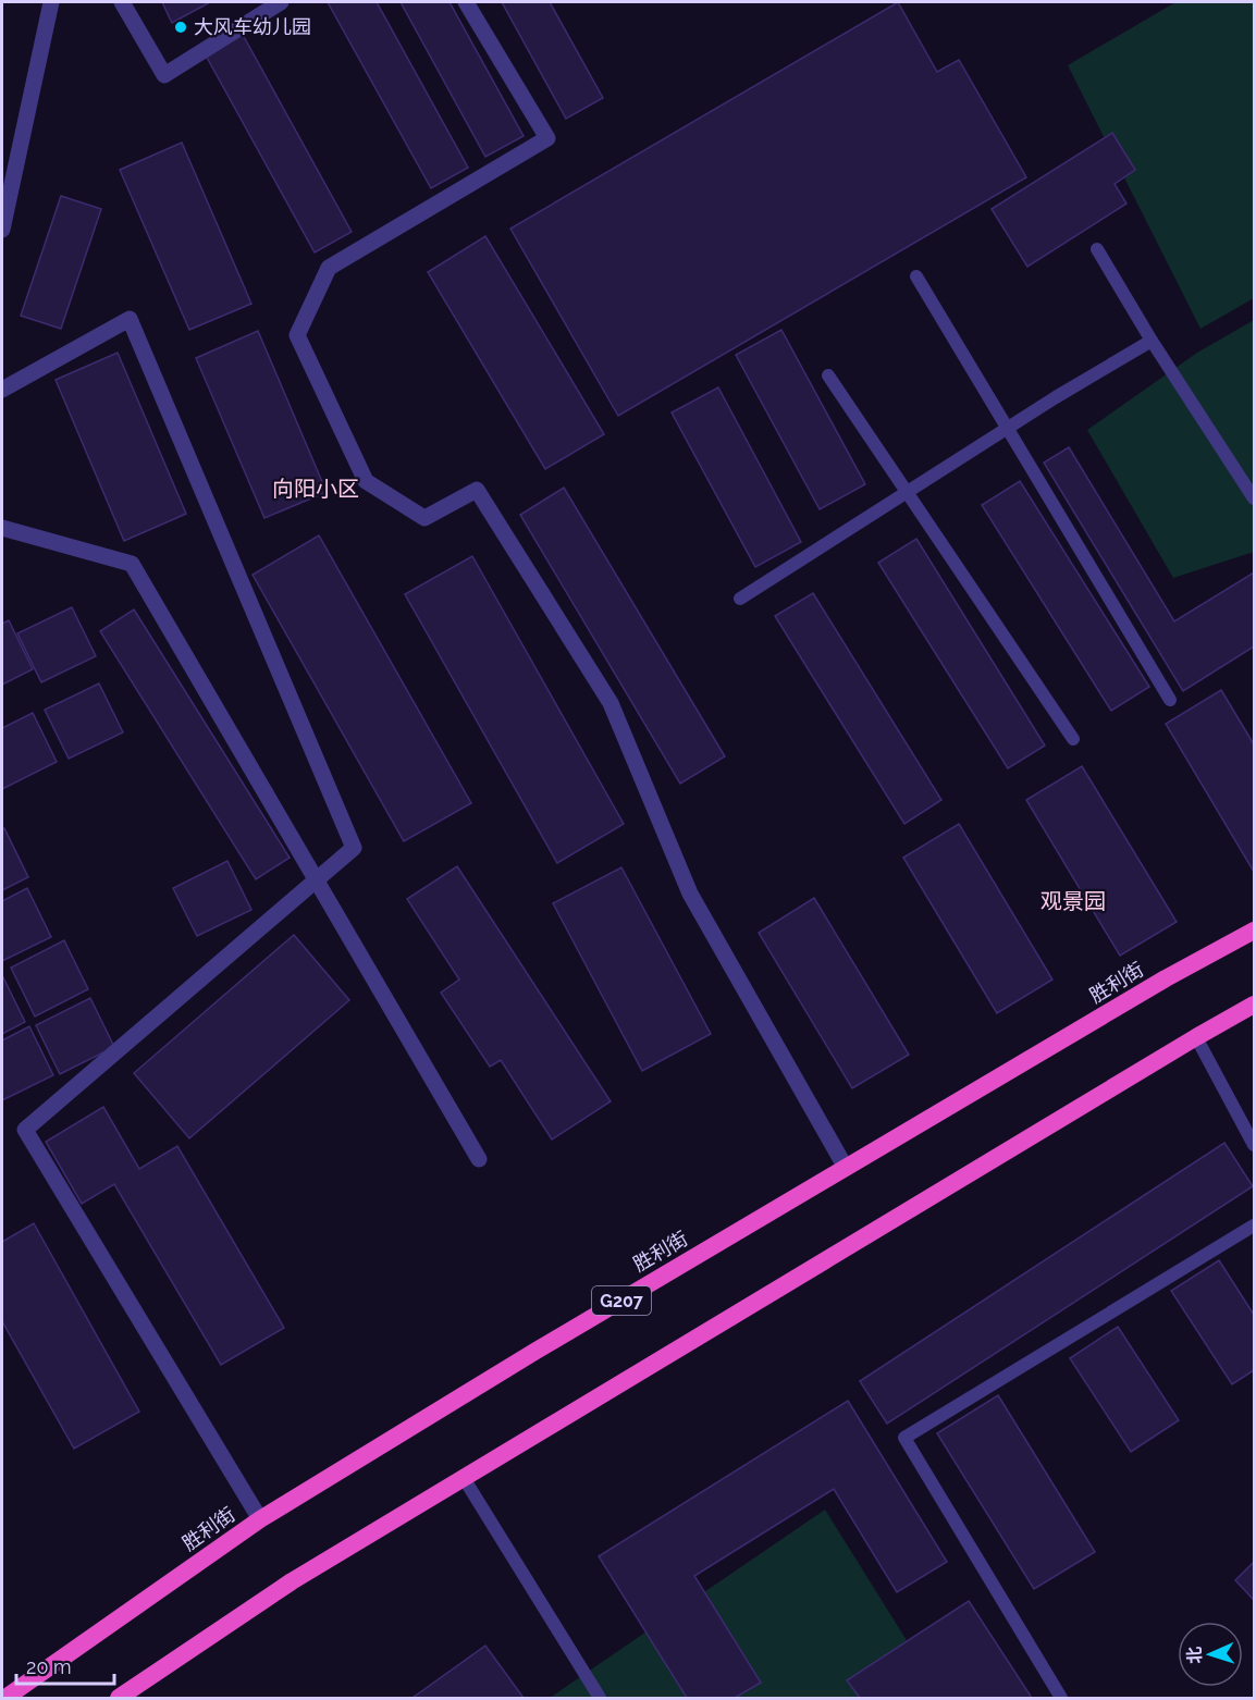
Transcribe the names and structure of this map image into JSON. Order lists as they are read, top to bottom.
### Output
{
  "streets": {
    "highway": ["胜利街", "G207"]
  },
  "districts": ["向阳小区", "观景园"],
  "places": ["大风车幼儿园"],
  "scale_bar": "20 m",
  "north": "left"
}
